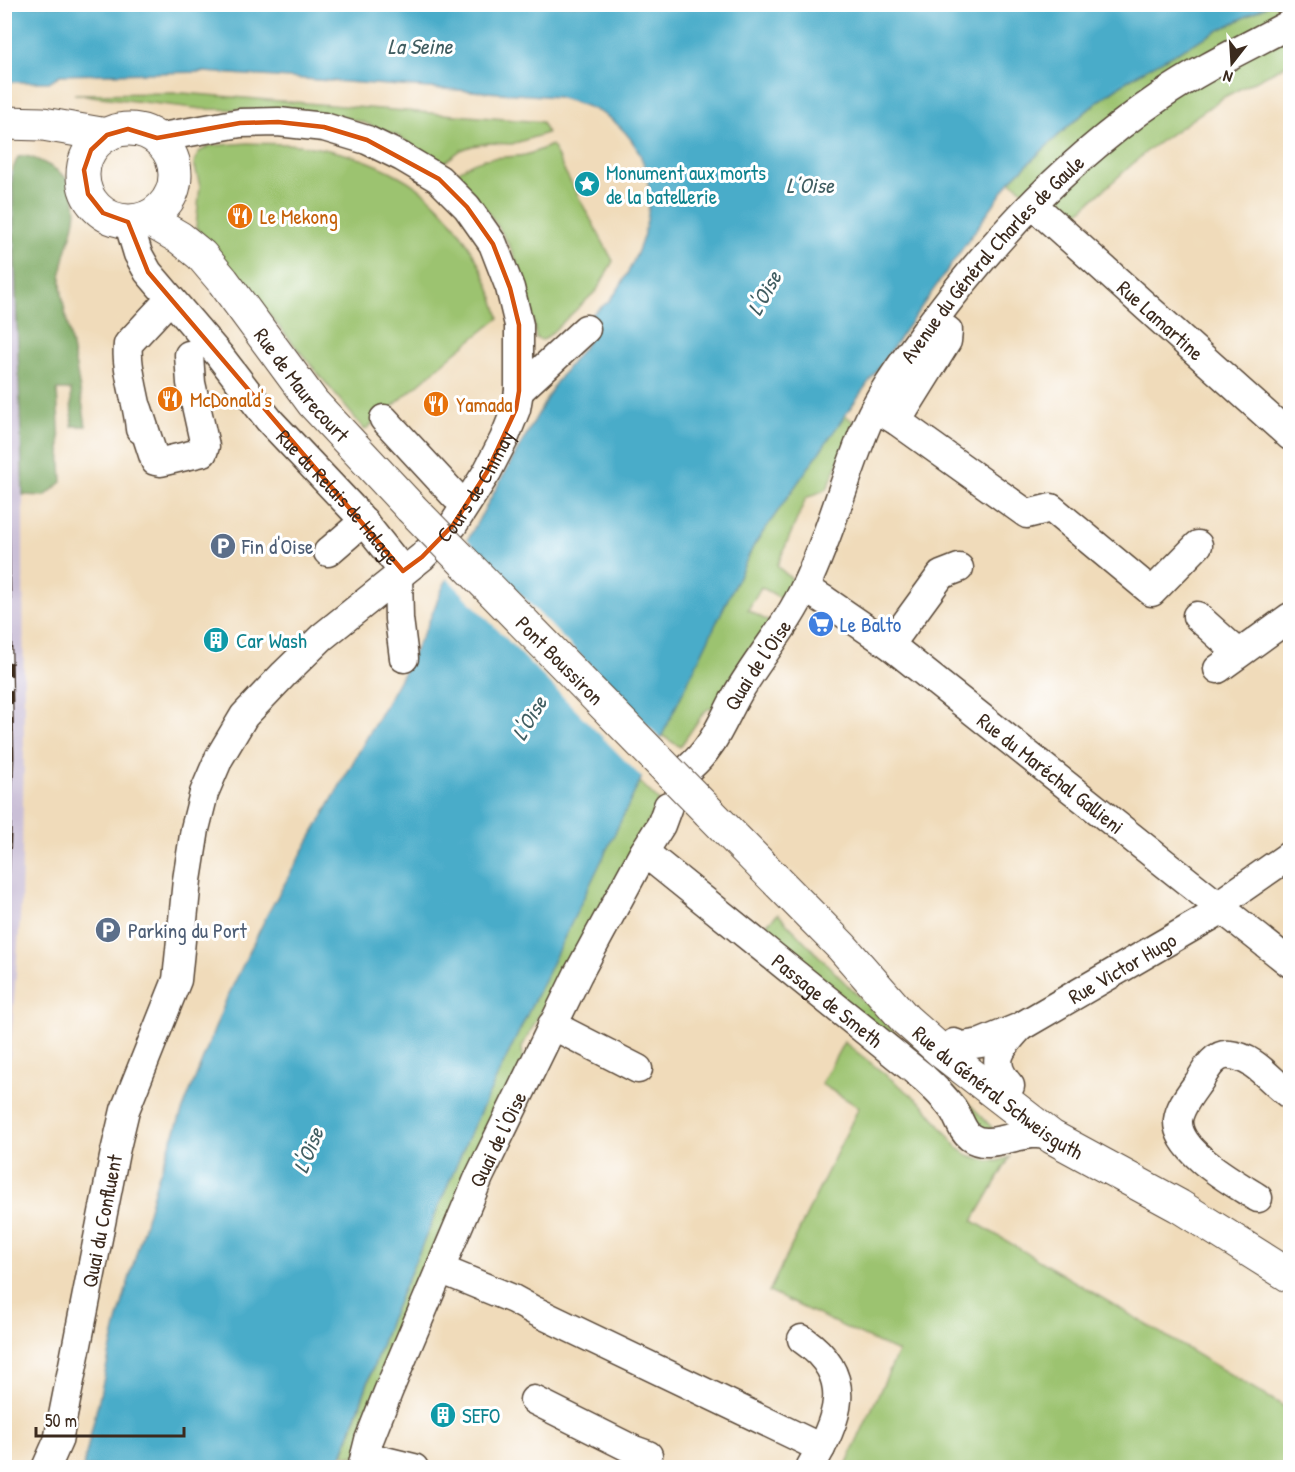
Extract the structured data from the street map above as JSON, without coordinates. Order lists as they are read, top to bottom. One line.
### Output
{"streets":{"main road":["Rue de Maurecourt","Pont Boussiron","Rue du Général Schweisguth"],"street":["Avenue du Général Charles de Gaule","Rue Lamartine","Cours de Chimay","Rue du Relais de Halage","Quai de l'Oise","Rue du Maréchal Gallieni","Rue Victor Hugo","Passage de Smeth","Quai du Confluent"]},"crossings":[["Avenue du Général Charles de Gaule","Rue Lamartine"],["Avenue du Général Charles de Gaule","Quai de l'Oise"],["Avenue du Général Charles de Gaule","Rue du Maréchal Gallieni"],["Rue de Maurecourt","Cours de Chimay"],["Rue de Maurecourt","Rue du Relais de Halage"],["Rue de Maurecourt","Pont Boussiron"],["Cours de Chimay","Rue du Relais de Halage"],["Cours de Chimay","Quai du Confluent"],["Pont Boussiron","Quai de l'Oise"],["Pont Boussiron","Rue du Général Schweisguth"],["Quai de l'Oise","Rue du Maréchal Gallieni"],["Quai de l'Oise","Passage de Smeth"],["Quai de l'Oise","Rue du Général Schweisguth"],["Rue du Maréchal Gallieni","Rue Victor Hugo"],["Rue Victor Hugo","Rue du Général Schweisguth"],["Passage de Smeth","Rue du Général Schweisguth"]],"water":["La Seine","L’Oise","L'Oise"],"places":{"place":["Monument aux morts de la batellerie"],"restaurant":["Le Mekong","McDonald's","Yamada"],"parking":["Fin d'Oise","Parking du Port"],"supermarket":["Le Balto"],"building":["Car Wash","SEFO"]},"scale_bar":"50 m","north":"bottom"}
